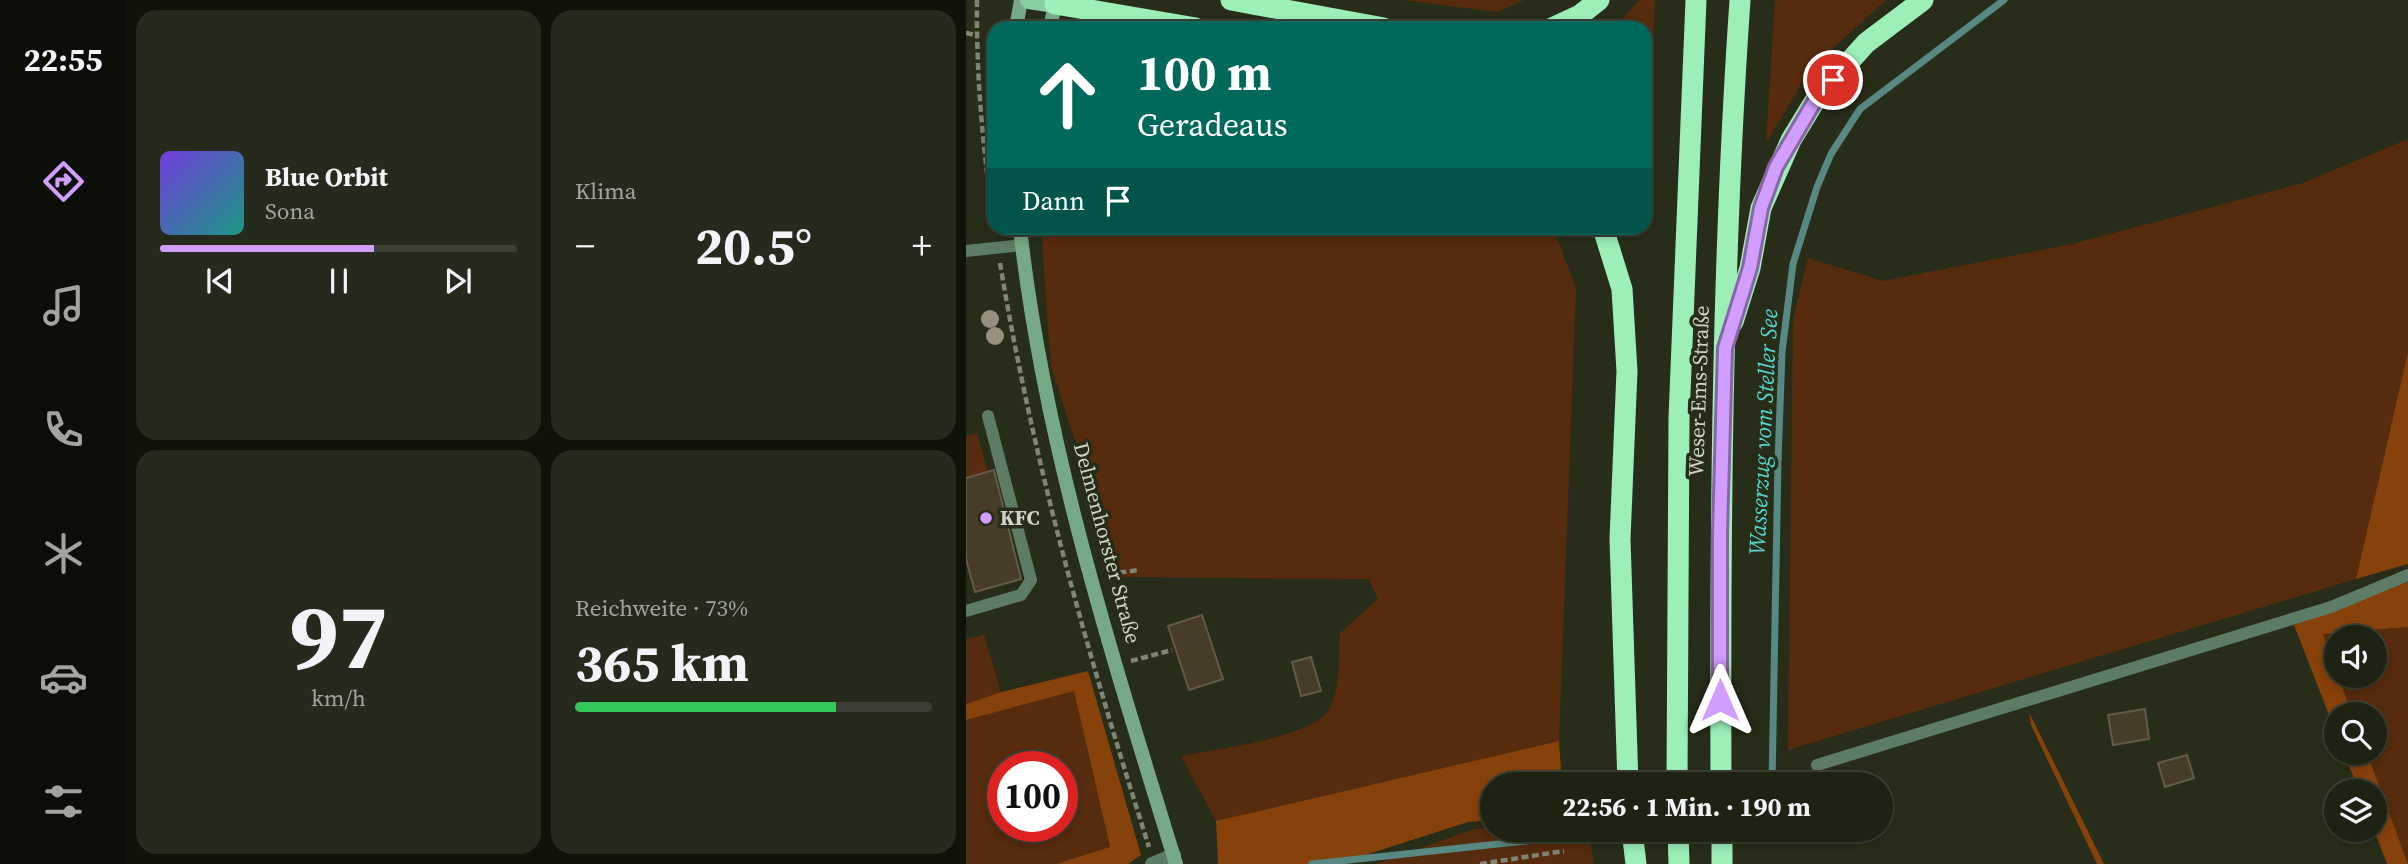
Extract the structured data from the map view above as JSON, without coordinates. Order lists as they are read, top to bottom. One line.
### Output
{"streets":{"highway":["Weser-Ems-Straße"],"street":["Delmenhorster Straße"]},"water":["Wasserzug vom Steller See"],"places":["KFC"],"page":{"tabs":"22:55","tile":["Klima",["97","km/h"],["Reichweite · 73%","365 km"]],"turn":["100 m","Geradeaus"],"song":["Blue Orbit","Sona"],"then":"Dann","heat":["−","20.5°","+"],"limit":"100","trip":"22:56 · 1 Min. · 190 m"}}
